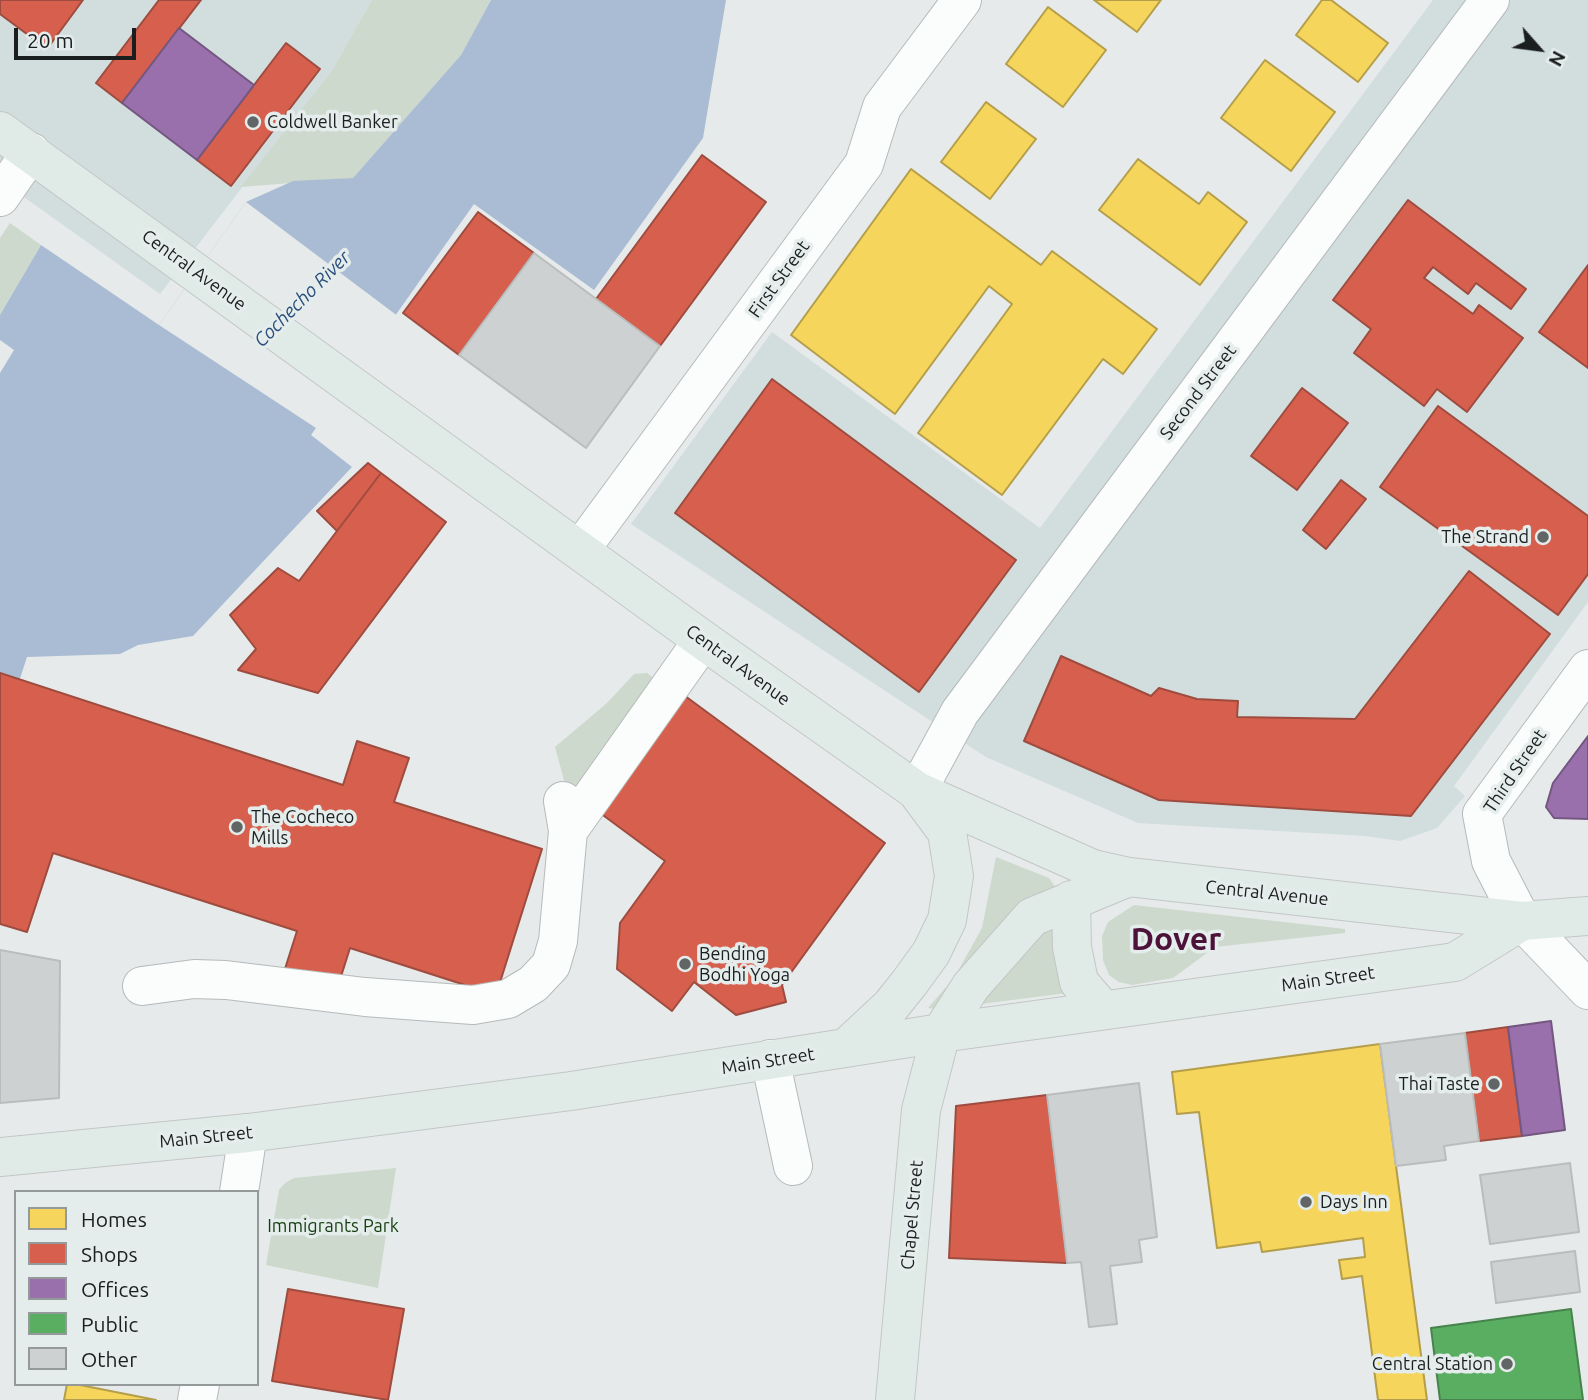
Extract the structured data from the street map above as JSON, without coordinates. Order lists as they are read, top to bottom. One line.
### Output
{"streets":{"main road":["Central Avenue","Main Street","Chapel Street"],"street":["First Street","Second Street","Third Street"]},"crossings":[["Central Avenue","First Street"],["Central Avenue","Second Street"],["Central Avenue","Third Street"],["Central Avenue","Main Street"],["Central Avenue","Chapel Street"],["Third Street","Main Street"],["Main Street","Chapel Street"]],"districts":["Dover"],"water":["Cochecho River"],"parks":["Immigrants Park"],"places":["Coldwell Banker","The Strand","The Cocheco Mills","Bending Bodhi Yoga","Thai Taste","Days Inn","Central Station"],"legend":["Homes","Shops","Offices","Public","Other"],"scale_bar":"20 m","north":"bottom right"}
